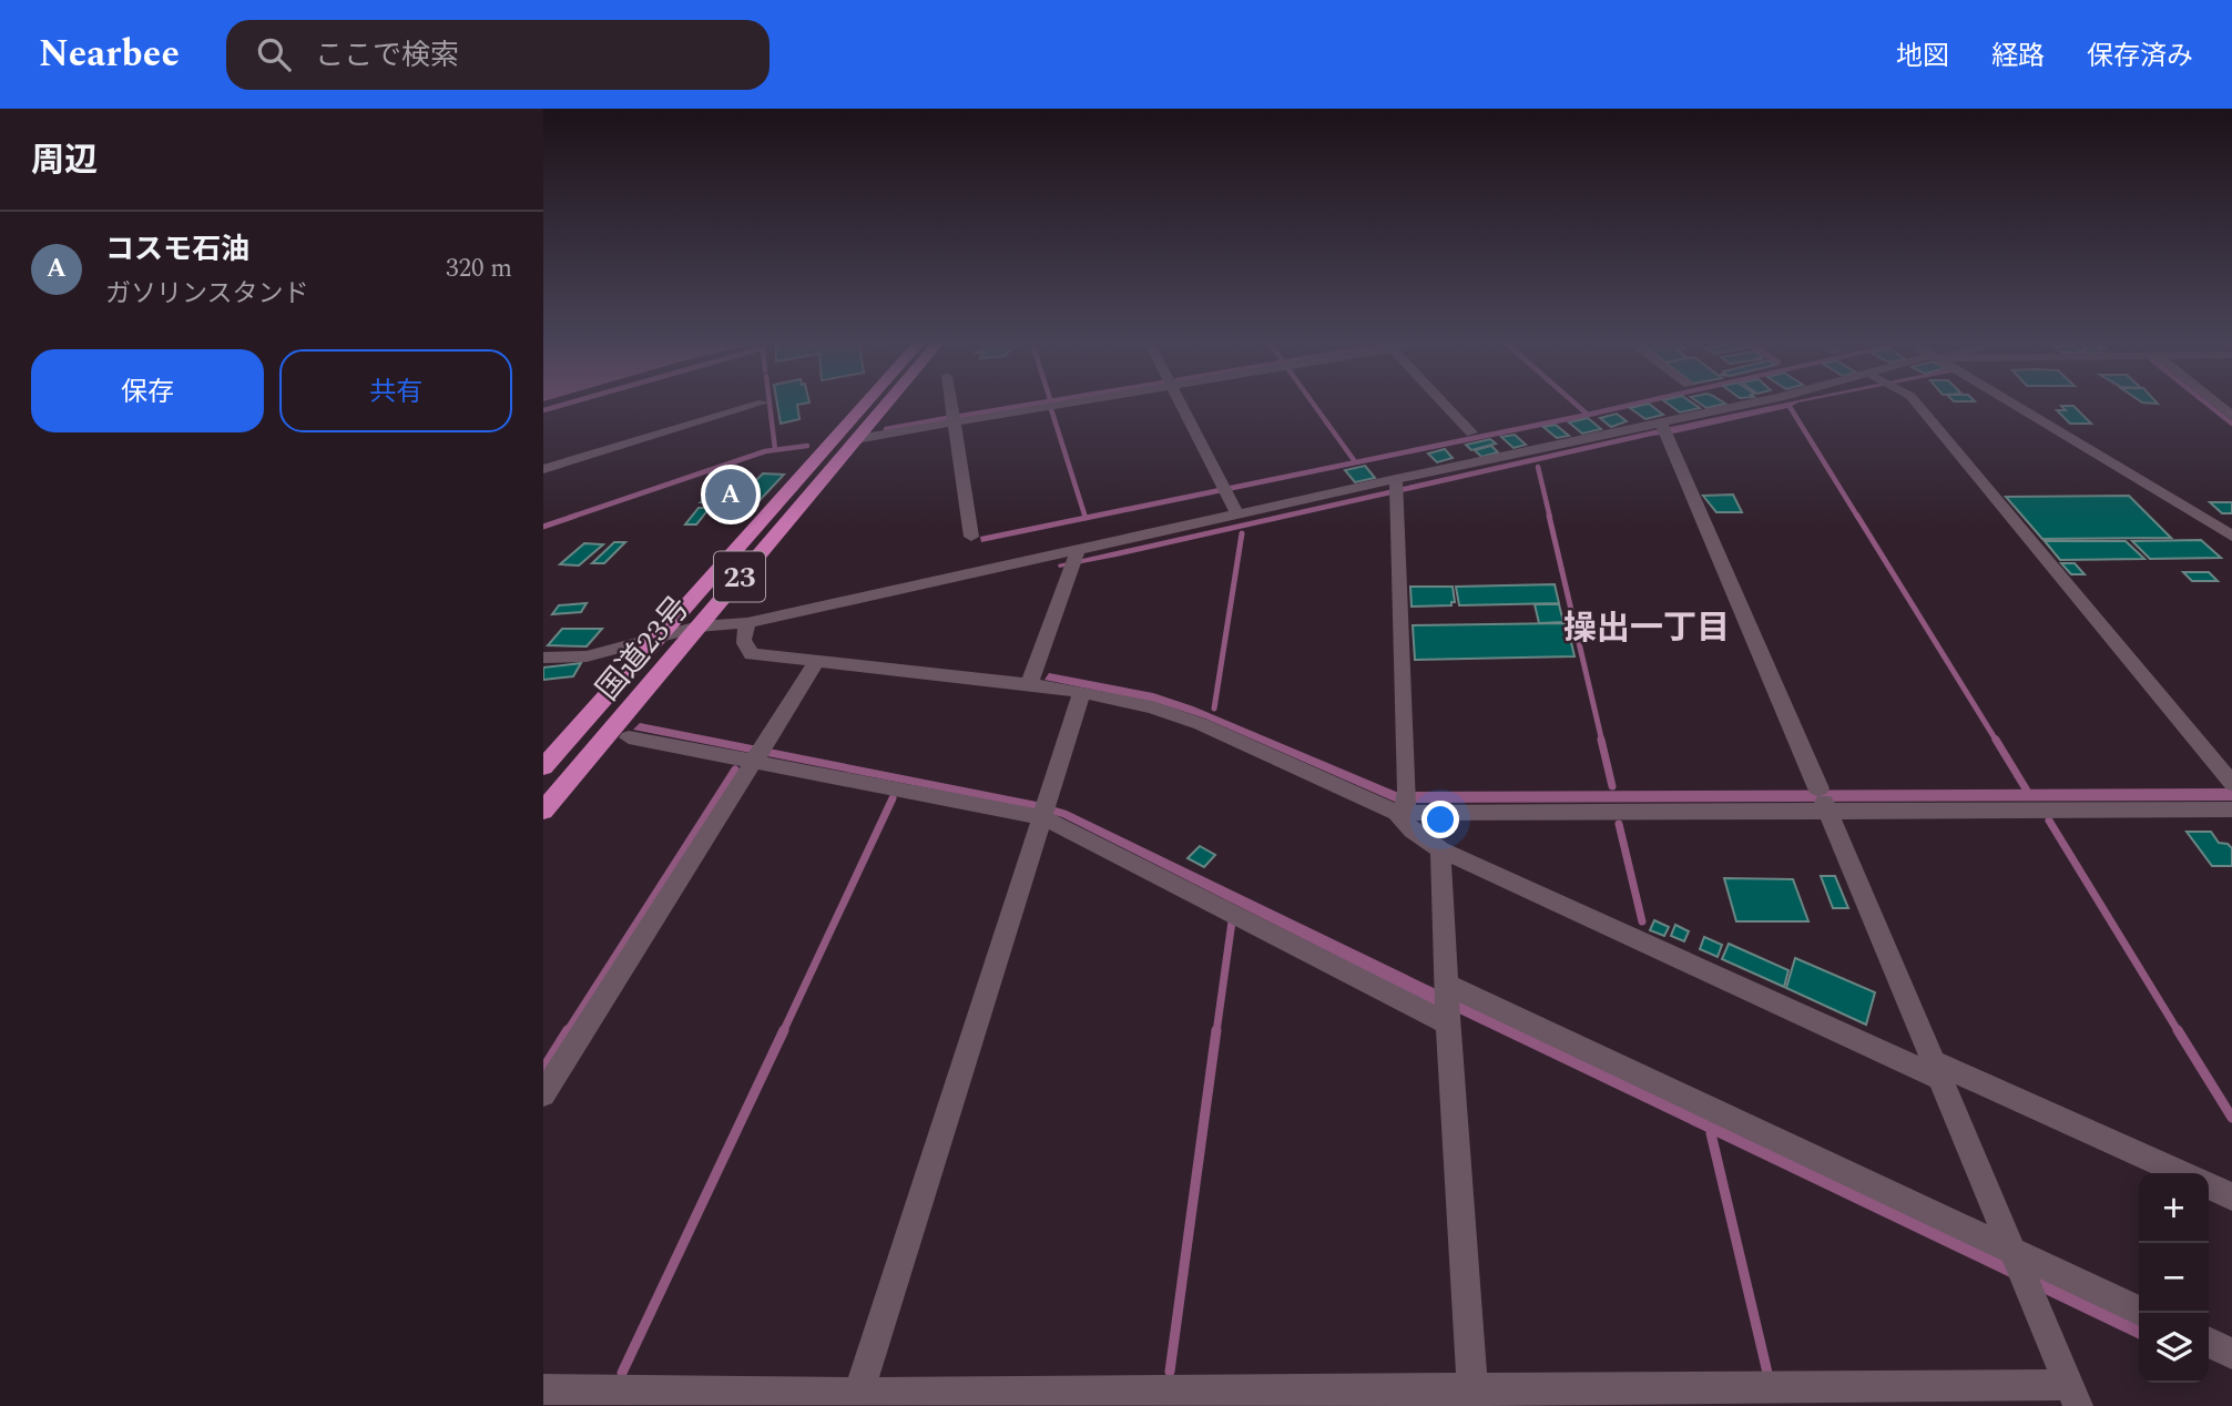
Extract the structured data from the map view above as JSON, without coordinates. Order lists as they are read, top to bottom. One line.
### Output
{"streets":{"highway":["23","国道23号"]},"districts":["操出一丁目"],"page":{"header":"Nearbee","search":"ここで検索","nav":["地図","経路","保存済み"],"heading":"周辺","list":[{"mark":"A","name":"コスモ石油","note":"ガソリンスタンド","value":"320 m"}],"buttons":["保存","共有"],"pins":"A","map_buttons":["+","−"]}}
